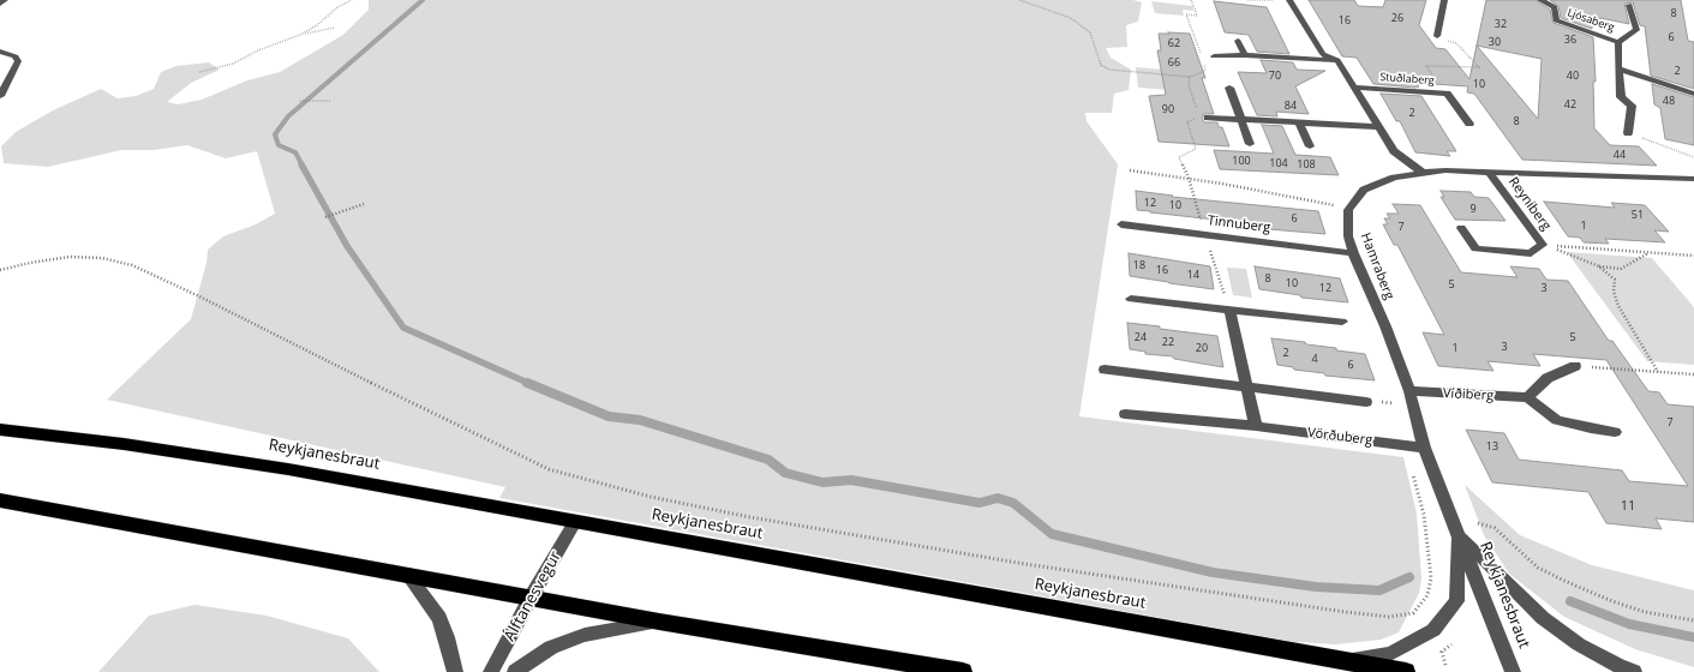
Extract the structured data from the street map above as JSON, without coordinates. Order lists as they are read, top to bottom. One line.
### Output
{"streets":{"highway":["Reykjanesbraut"],"street":["Ljósaberg","Stuðlaberg","Reyniberg","Tinnuberg","Hamraberg","Víðiberg","Vörðuberg","Álftanesvegur"]},"crossings":[["Tinnuberg","Hamraberg"],["Hamraberg","Víðiberg"],["Hamraberg","Vörðuberg"],["Hamraberg","Reykjanesbraut"],["Reykjanesbraut","Álftanesvegur"]],"house_numbers":["8","26","16","32","6","36","30","62","66","2","70","40","10","48","42","84","90","2","8","44","100","104","108","12","10","9","51","6","1","7","18","16","14","8","10","5","12","3","24","5","22","3","20","1","2","4","6","7","13","11"]}
